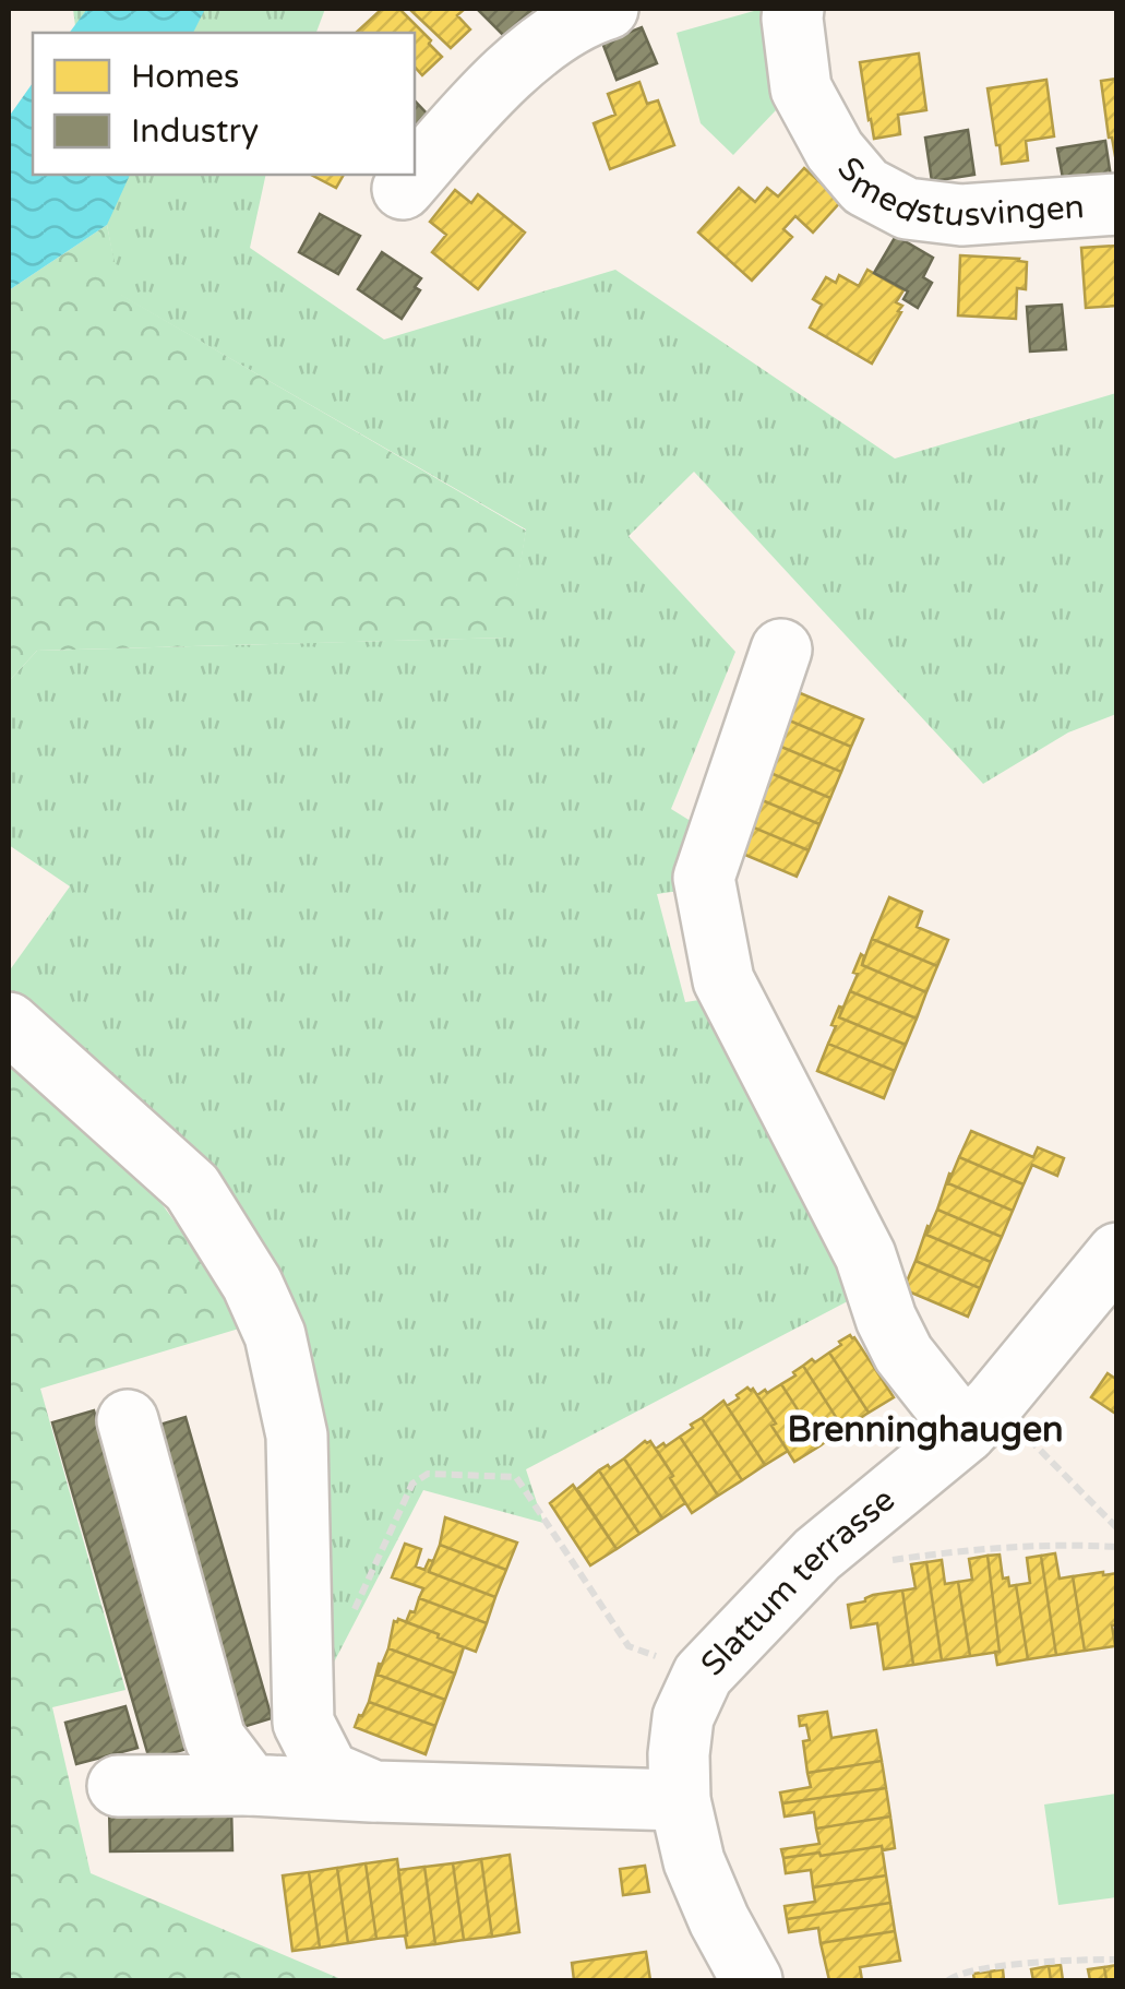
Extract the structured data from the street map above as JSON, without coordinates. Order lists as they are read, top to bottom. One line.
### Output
{"streets":{"street":["Smedstusvingen","Slattum terrasse"]},"districts":["Brenninghaugen"],"legend":["Homes","Industry"]}
